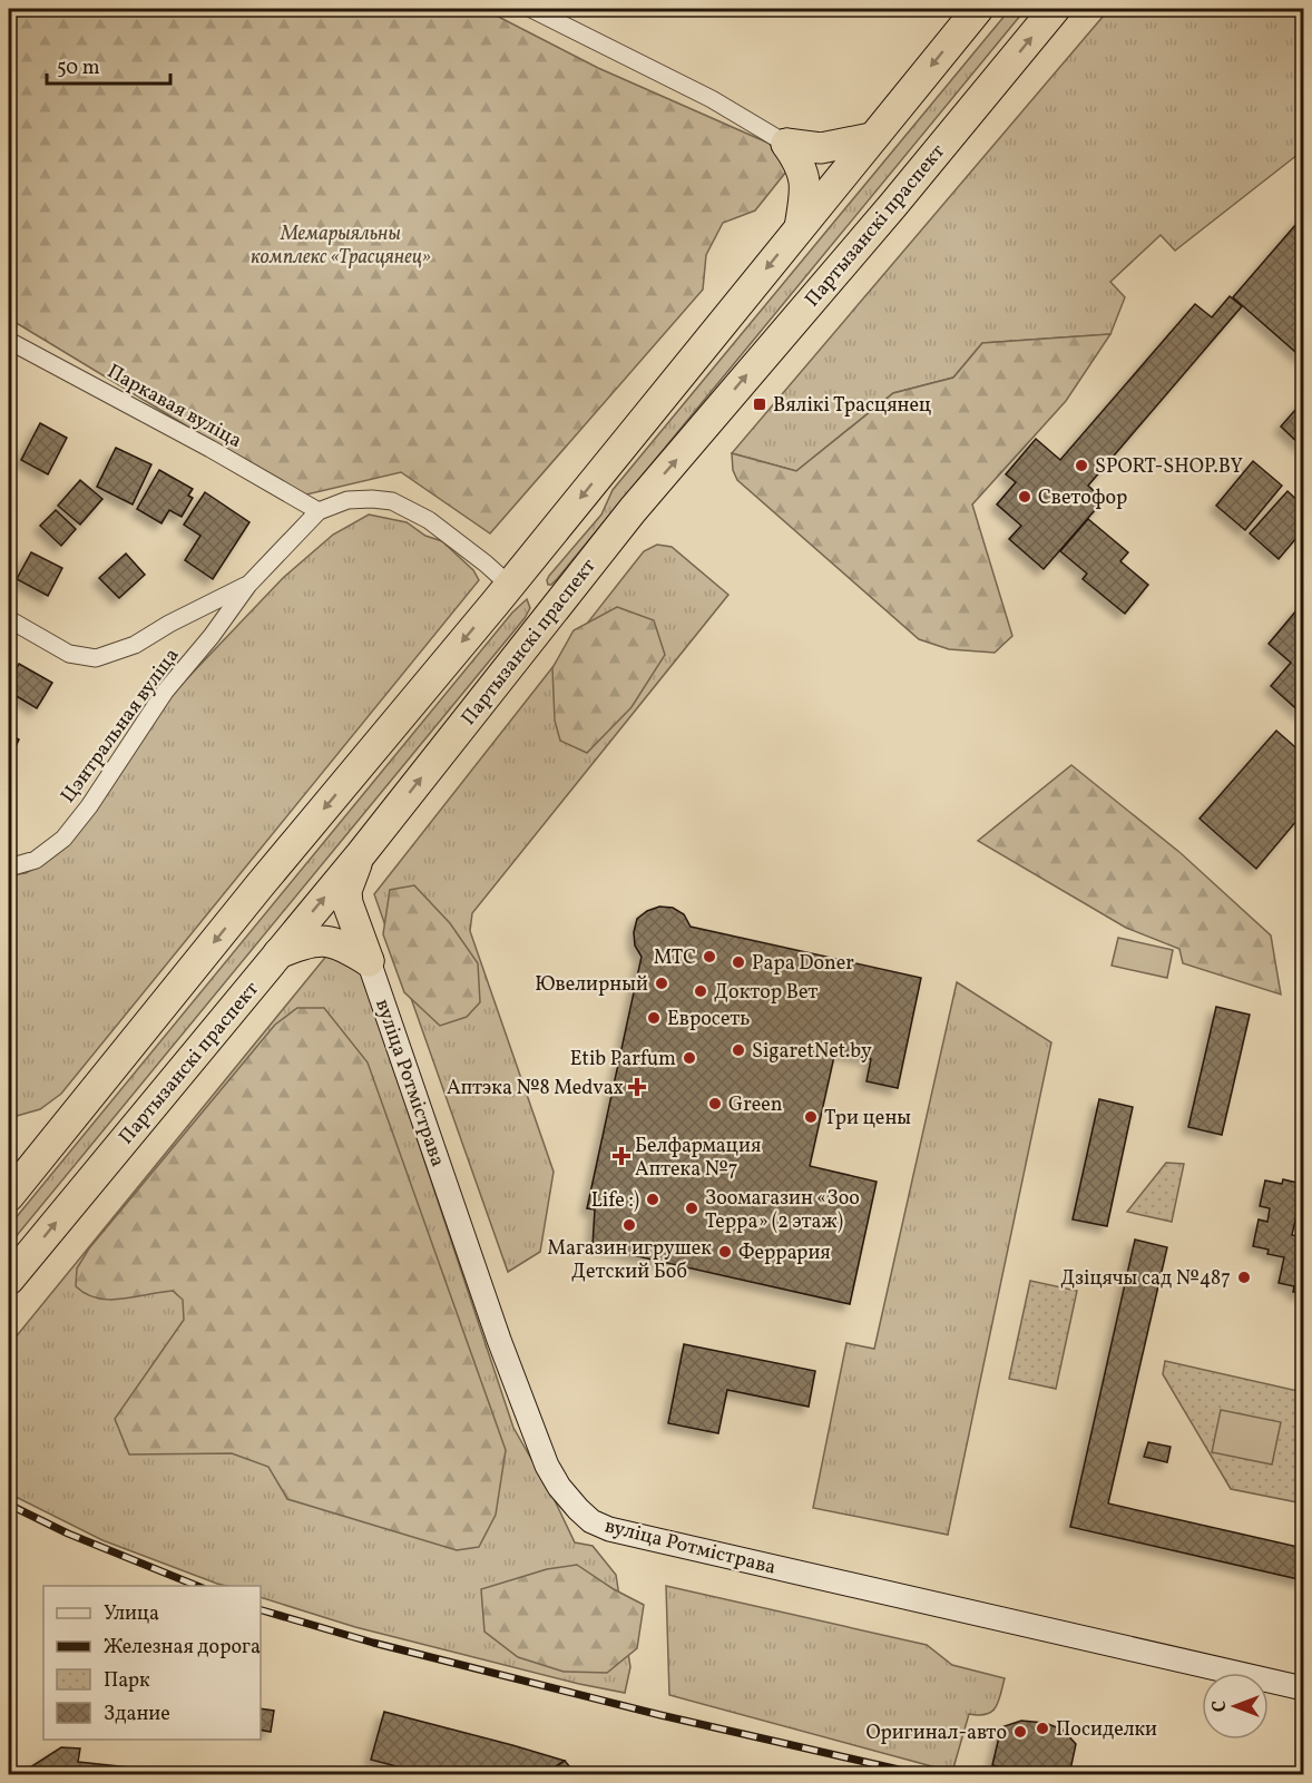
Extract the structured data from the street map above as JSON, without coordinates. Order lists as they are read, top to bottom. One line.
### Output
{"streets":{"highway":["Партызанскі праспект"],"street":["Паркавая вуліца","Цэнтральная вуліца","вуліца Ротмістрава"]},"crossings":[["Паркавая вуліца","Цэнтральная вуліца"]],"parks":["Мемарыяльны комплекс «Трасцянец»"],"places":{"transit":["Вялікі Трасцянец"],"other":["SPORT-SHOP.BY","Светофор","МТС","Papa Doner","Ювелирный","Доктор Вет","Евросеть","SigaretNet.by","Etib Parfum","Green","Три цены","Life :)","Зоомагазин «Зоо Терра» (2 этаж)","Магазин игрушек Детский Боб","Феррария","Дзіцячы сад №487","Посиделки","Оригинал-авто"],"health":["Аптэка №8 Medvax","Белфармация Аптека №7"]},"legend":["Улица","Железная дорога","Парк","Здание"],"scale_bar":"50 m","north":"left"}
